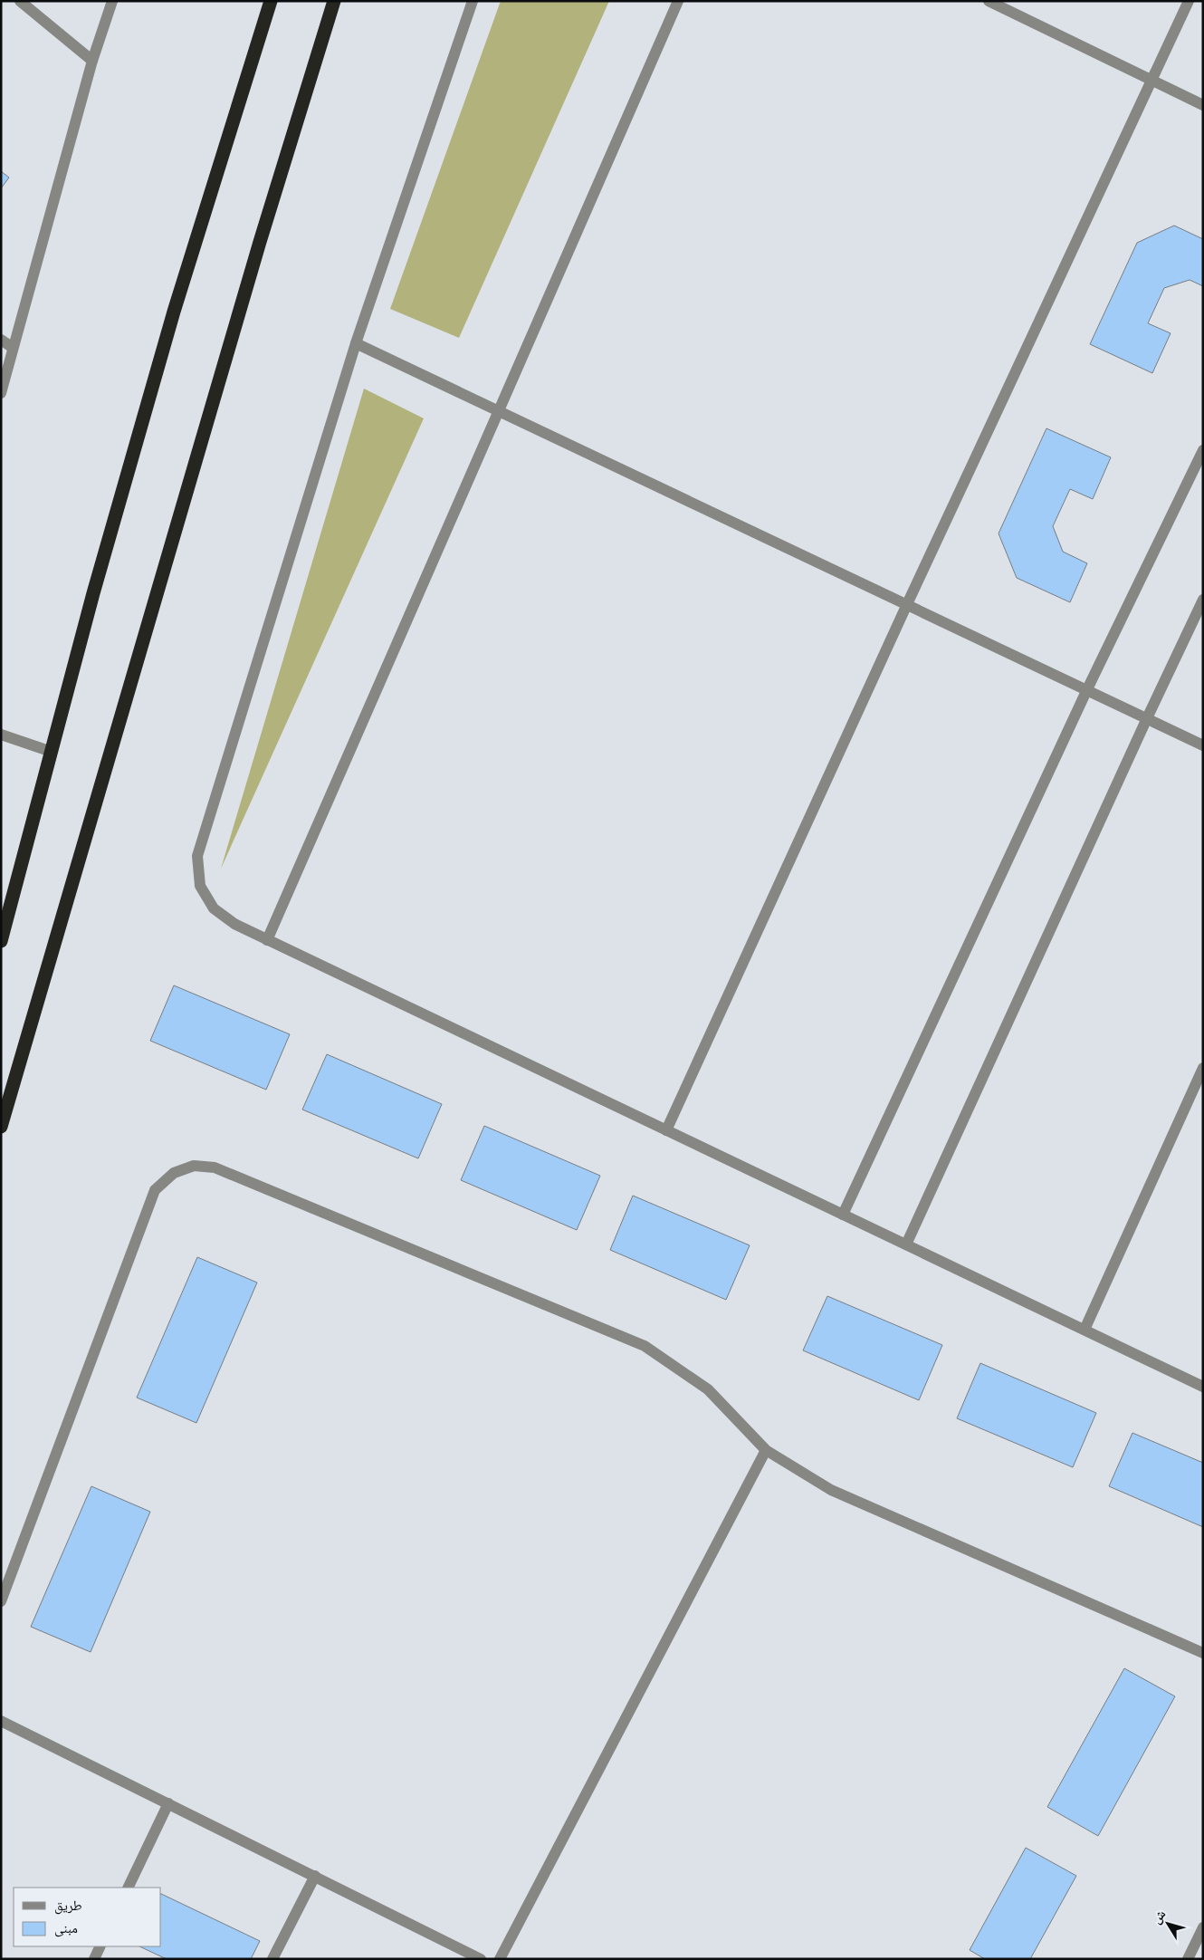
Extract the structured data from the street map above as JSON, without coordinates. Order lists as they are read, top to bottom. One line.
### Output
{"legend":["طريق","مبنى"],"north":"top left"}
